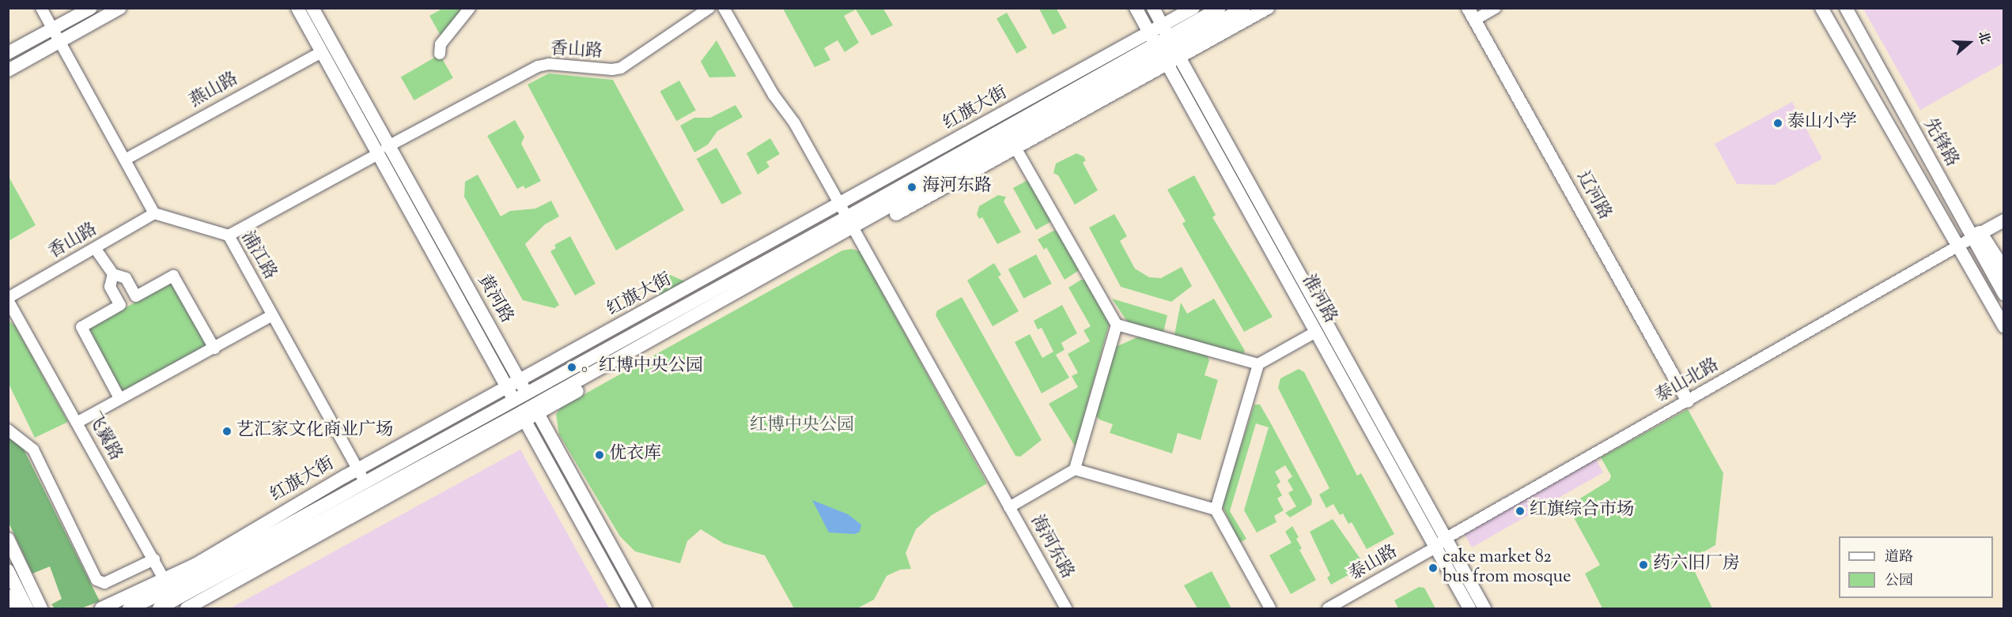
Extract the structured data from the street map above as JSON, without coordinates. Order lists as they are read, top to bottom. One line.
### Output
{"streets":{"main road":["红旗大街","先锋路","辽河路","黄河路","淮河路"],"street":["香山路","燕山路","浦江路","泰山北路","飞翼路","海河东路","泰山路"]},"crossings":[["香山路","浦江路"],["香山路","黄河路"],["香山路","飞翼路"],["燕山路","黄河路"],["红旗大街","浦江路"],["红旗大街","黄河路"],["红旗大街","淮河路"],["红旗大街","飞翼路"],["红旗大街","海河东路"],["先锋路","泰山北路"],["辽河路","泰山北路"],["淮河路","泰山北路"],["淮河路","泰山路"],["泰山北路","泰山路"]],"parks":["红博中央公园"],"places":["泰山小学","海河东路","。红博中央公园","艺汇家文化商业广场","优衣库","红旗综合市场","药六旧厂房","cake market 82 bus from mosque"],"legend":["道路","公园"],"north":"right"}
